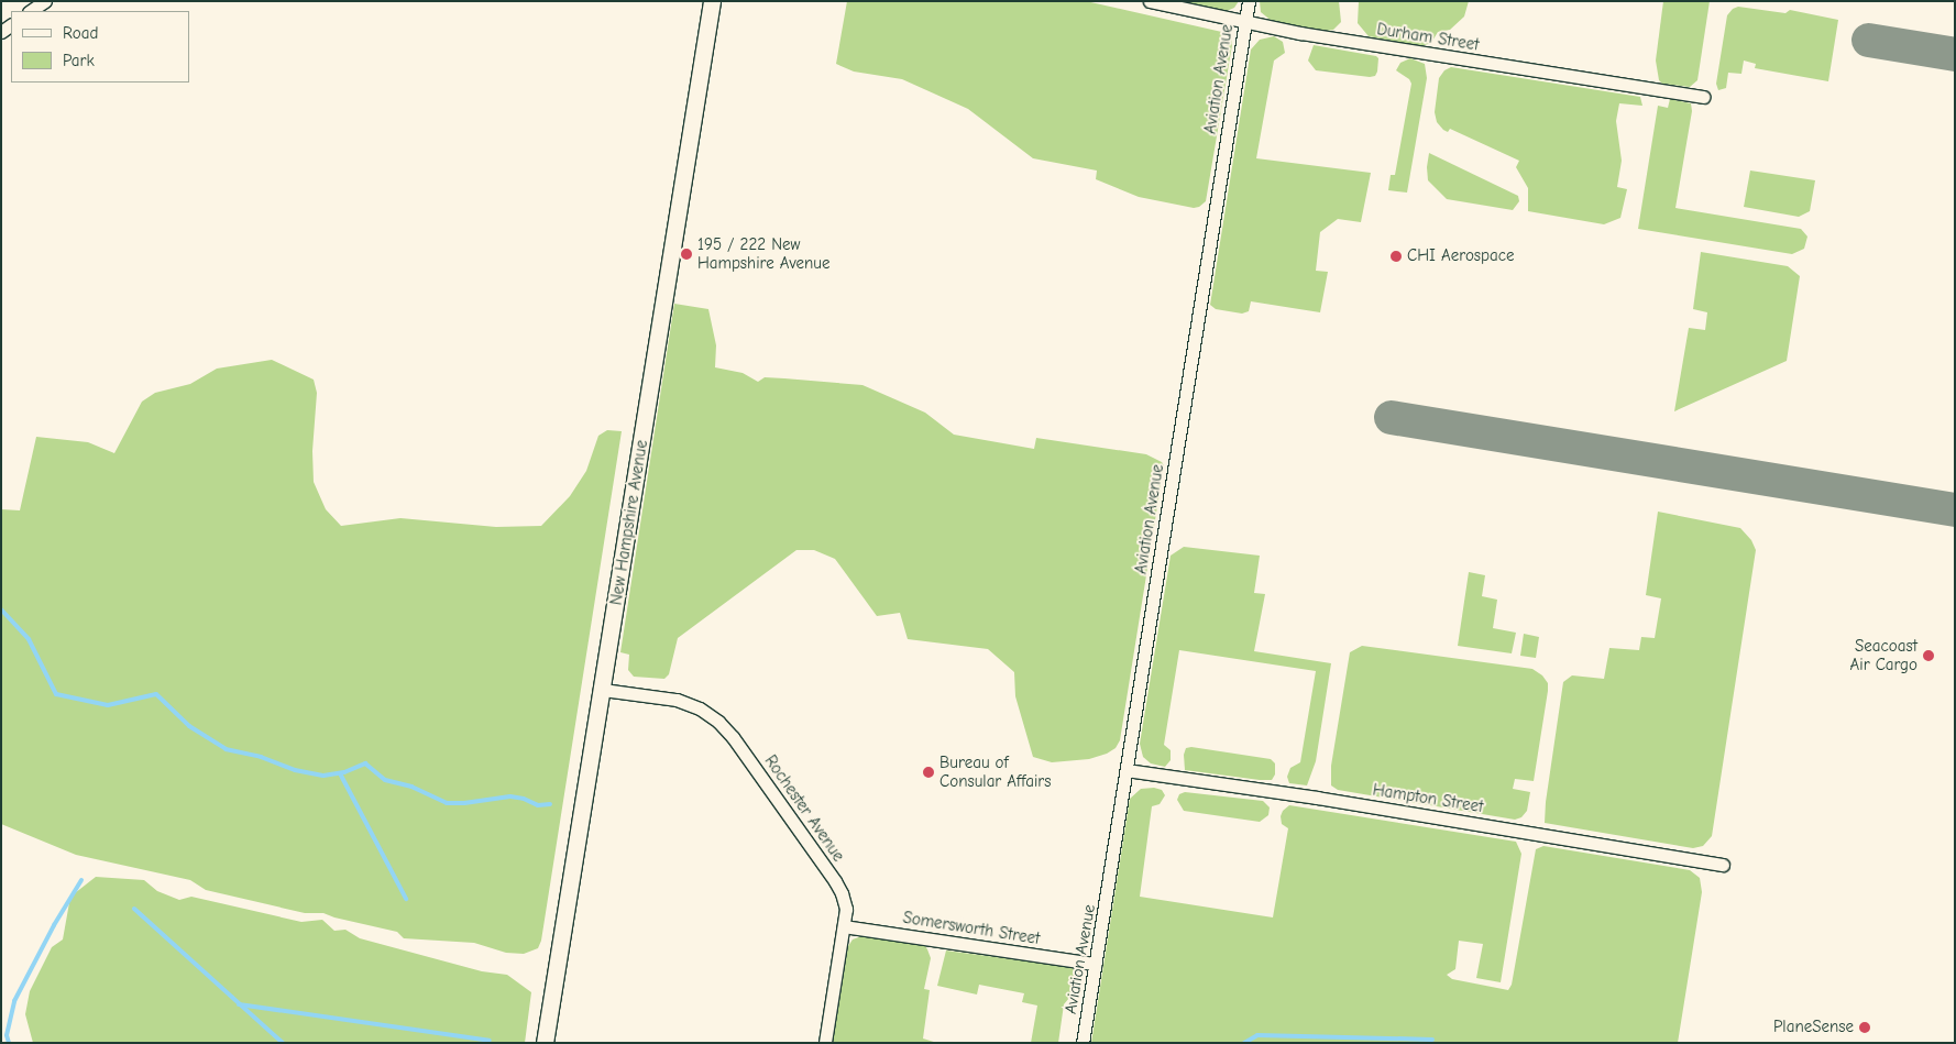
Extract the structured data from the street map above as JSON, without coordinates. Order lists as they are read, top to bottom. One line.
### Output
{"streets":{"street":["Durham Street","Aviation Avenue","New Hampshire Avenue","Hampton Street","Rochester Avenue","Somersworth Street"]},"crossings":[["Durham Street","Aviation Avenue"],["Aviation Avenue","Hampton Street"],["Aviation Avenue","Somersworth Street"],["New Hampshire Avenue","Rochester Avenue"],["Rochester Avenue","Somersworth Street"]],"places":["195 / 222 New Hampshire Avenue","CHI Aerospace","Seacoast Air Cargo","Bureau of Consular Affairs","PlaneSense"],"legend":["Road","Park"]}
